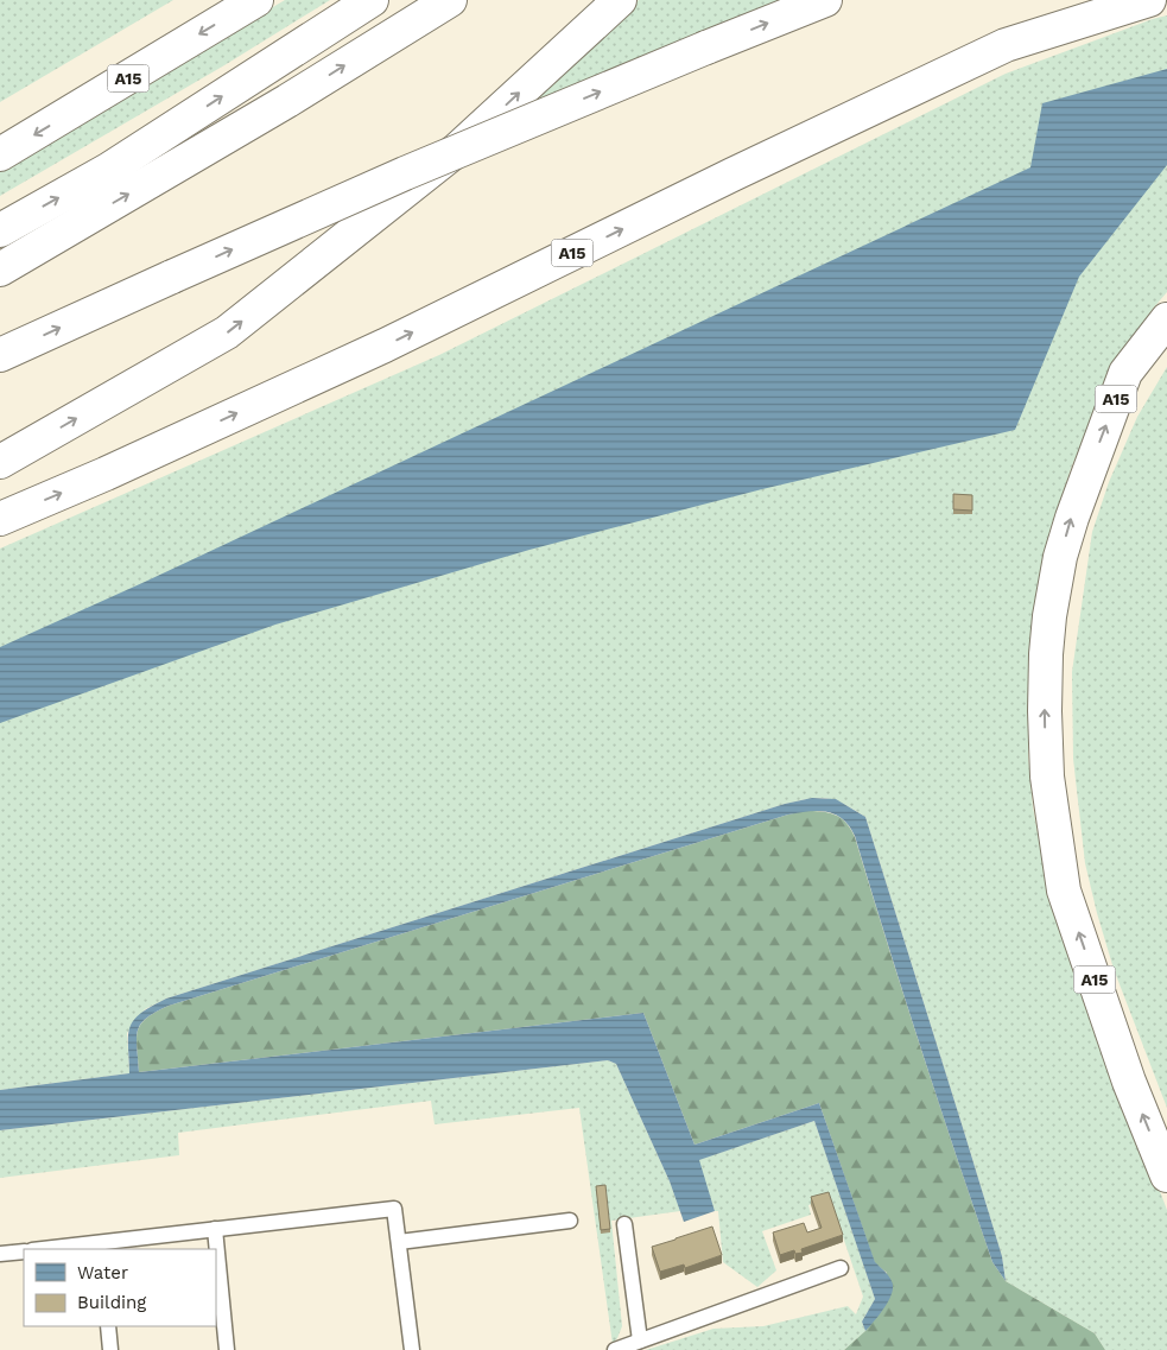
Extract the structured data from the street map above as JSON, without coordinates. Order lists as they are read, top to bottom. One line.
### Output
{"streets":{"highway":["A15"]},"legend":["Water","Building"]}
